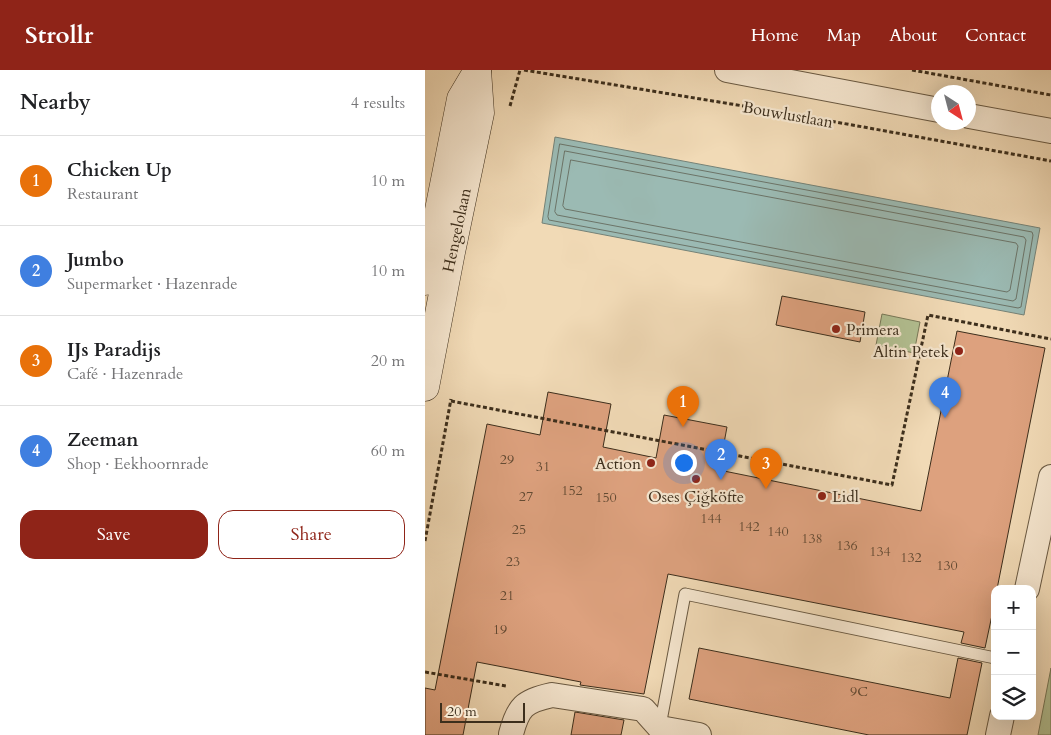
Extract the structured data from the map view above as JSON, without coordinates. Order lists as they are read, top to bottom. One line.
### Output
{"streets":{"street":["Bouwlustlaan","Hengelolaan"]},"places":["Primera","Altin Petek","Action","Oses Çiğköfte","Lidl"],"house_numbers":["29","31","152","27","150","144","142","25","140","138","136","134","132","23","130","21","19","9C"],"scale_bar":"20 m","north":"bottom right","page":{"header":"Strollr","nav":["Home","Map","About","Contact"],"heading":["Nearby","4 results"],"list":[{"mark":"1","name":"Chicken Up","note":"Restaurant","value":"10 m"},{"mark":"2","name":"Jumbo","note":"Supermarket · Hazenrade","value":"10 m"},{"mark":"3","name":"IJs Paradijs","note":"Café · Hazenrade","value":"20 m"},{"mark":"4","name":"Zeeman","note":"Shop · Eekhoornrade","value":"60 m"}],"pins":["4","1","2","3"],"buttons":["Save","Share"],"map_buttons":["+","−"],"scale":"20 m"}}
